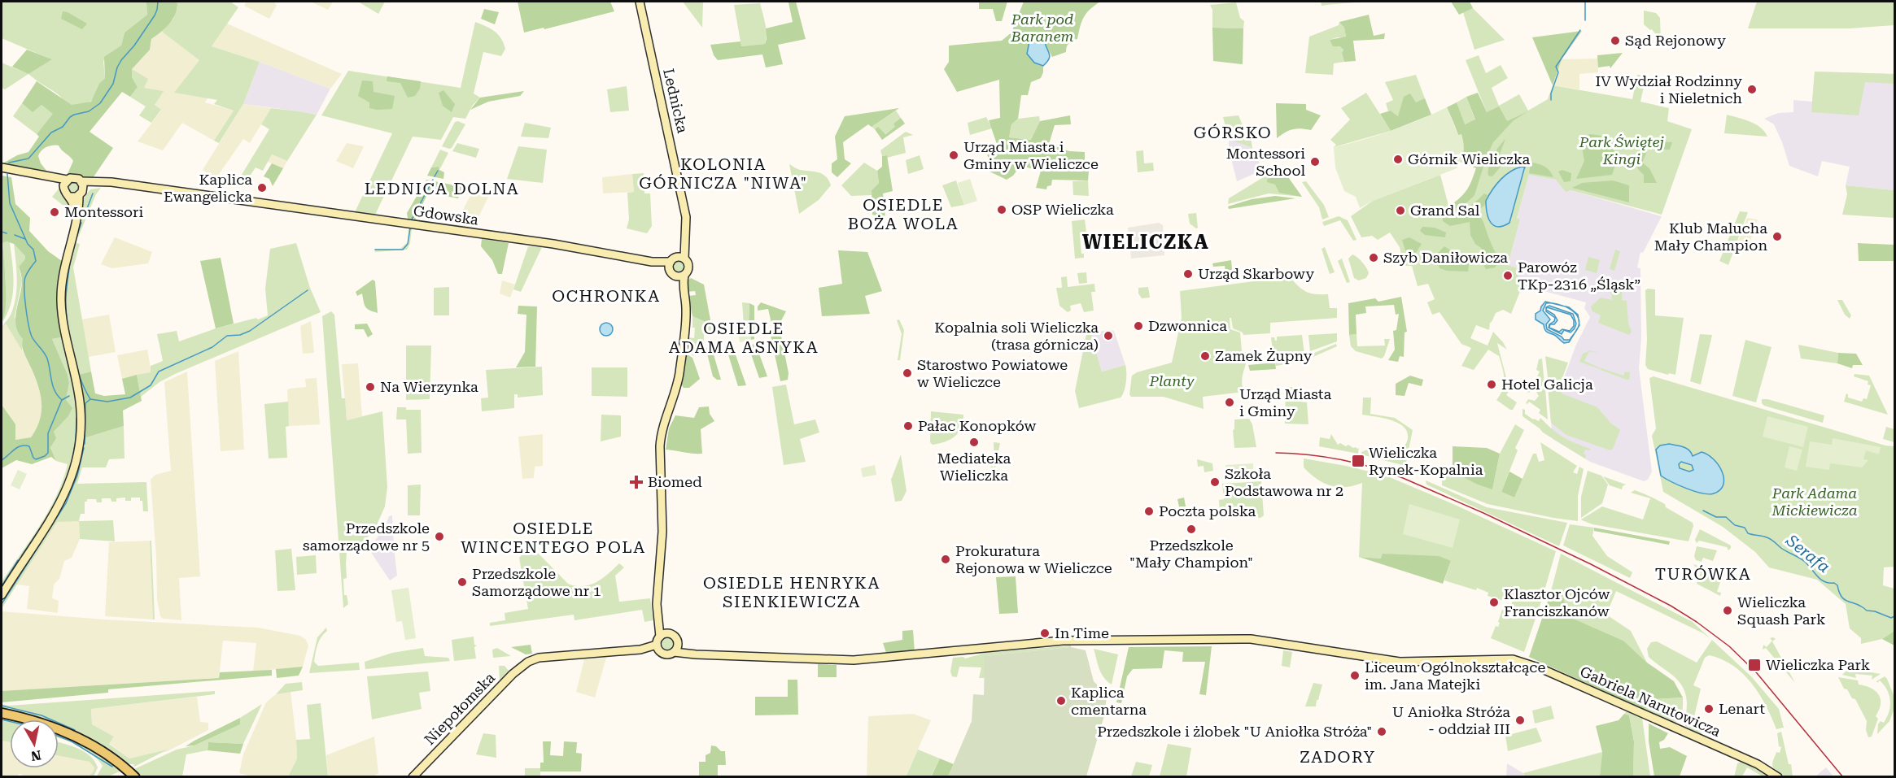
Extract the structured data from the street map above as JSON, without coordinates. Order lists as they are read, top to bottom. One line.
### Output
{"streets":{"main road":["Lednicka","Gdowska","Gabriela Narutowicza","Niepołomska"]},"crossings":[["Lednicka","Gdowska"]],"districts":["GÓRSKO","KOLONIA GÓRNICZA \"NIWA\"","LEDNICA DOLNA","OSIEDLE BOŻA WOLA","WIELICZKA","OCHRONKA","OSIEDLE ADAMA ASNYKA","OSIEDLE WINCENTEGO POLA","TURÓWKA","OSIEDLE HENRYKA SIENKIEWICZA","ZADORY"],"water":["Serafa"],"parks":["Park pod Baranem","Park Świętej Kingi","Planty","Park Adama Mickiewicza"],"places":{"other":["Sąd Rejonowy","IV Wydział Rodzinny i Nieletnich","Urząd Miasta i Gminy w Wieliczce","Górnik Wieliczka","Montessori School","Kaplica Ewangelicka","OSP Wieliczka","Grand Sal","Montessori","Klub Malucha Mały Champion","Szyb Daniłowicza","Urząd Skarbowy","Parowóz TKp-2316 „Śląsk”","Dzwonnica","Kopalnia soli Wieliczka (trasa górnicza)","Zamek Żupny","Starostwo Powiatowe w Wieliczce","Hotel Galicja","Na Wierzynka","Urząd Miasta i Gminy","Pałac Konopków","Mediateka Wieliczka","Szkoła Podstawowa nr 2","Poczta polska","Przedszkole \"Mały Champion\"","Przedszkole samorządowe nr 5","Prokuratura Rejonowa w Wieliczce","Przedszkole Samorządowe nr 1","Klasztor Ojców Franciszkanów","Wieliczka Squash Park","In Time","Liceum Ogólnokształcące im. Jana Matejki","Kaplica cmentarna","Lenart","U Aniołka Stróża - oddział III","Przedszkole i żlobek \"U Aniołka Stróża\""],"transit":["Wieliczka Rynek-Kopalnia","Wieliczka Park"],"health":["Biomed"]},"north":"bottom"}
